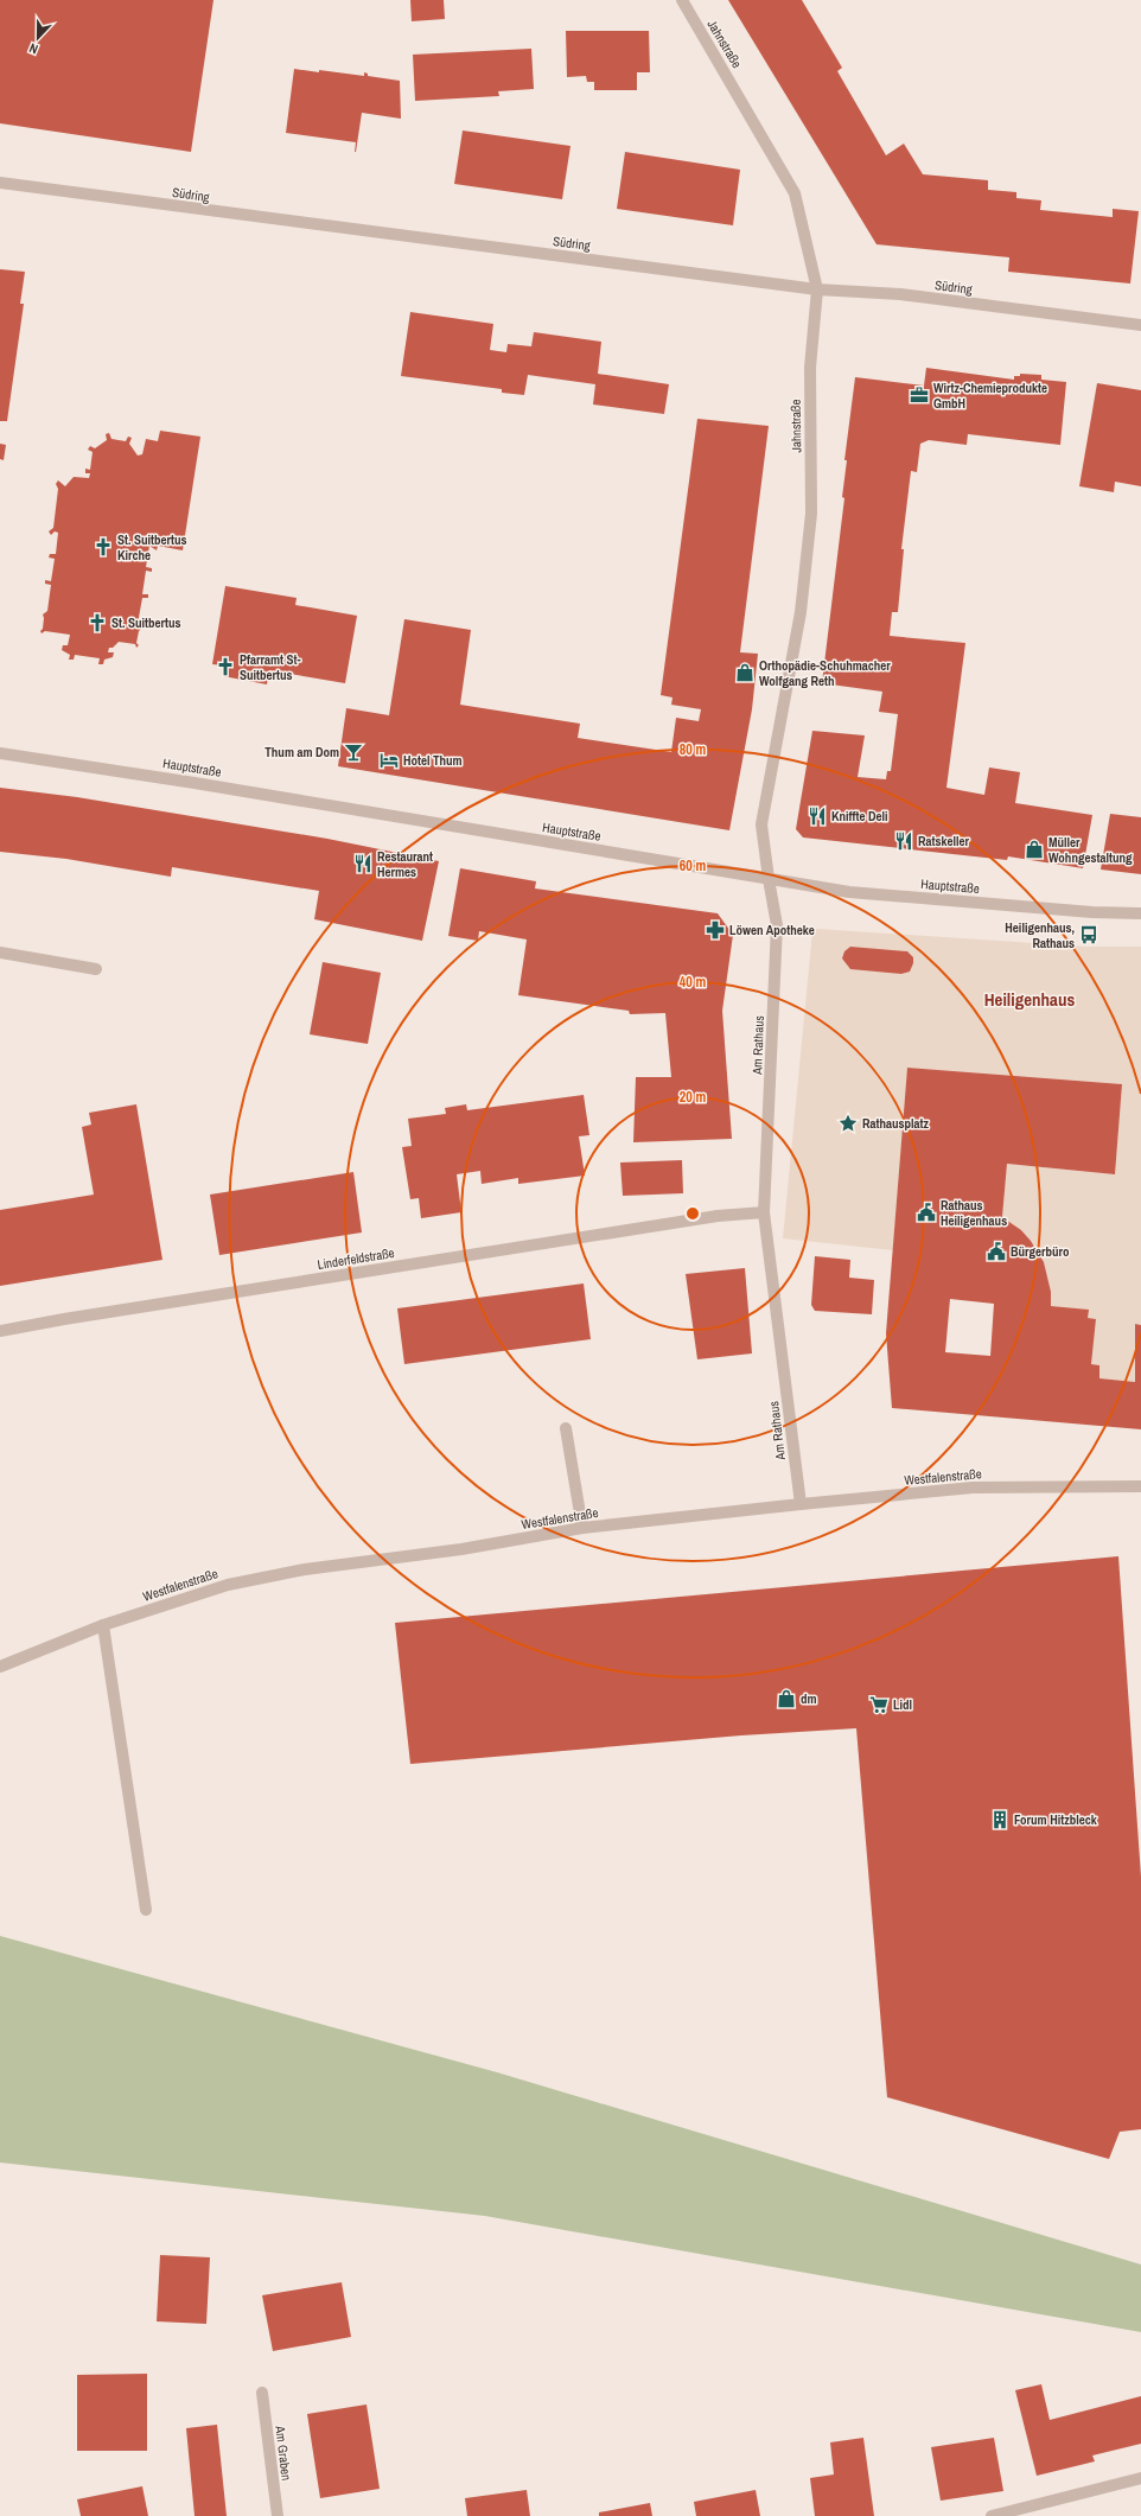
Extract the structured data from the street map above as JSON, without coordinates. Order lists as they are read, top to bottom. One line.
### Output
{"streets":{"street":["Jahnstraße","Südring","Hauptstraße","Am Rathaus","Linderfeldstraße","Westfalenstraße","Am Graben"]},"crossings":[["Jahnstraße","Südring"],["Jahnstraße","Hauptstraße"],["Jahnstraße","Am Rathaus"],["Hauptstraße","Am Rathaus"],["Am Rathaus","Linderfeldstraße"],["Am Rathaus","Westfalenstraße"]],"districts":["Heiligenhaus"],"places":{"office":["Wirtz-Chemieprodukte GmbH"],"church":["St. Suitbertus Kirche","St. Suitbertus","Pfarramt St- Suitbertus"],"shop":["Orthopädie-Schuhmacher Wolfgang Reth","Müller Wohngestaltung","dm"],"bar":["Thum am Dom"],"hotel":["Hotel Thum"],"restaurant":["Kniffte Deli","Ratskeller","Restaurant Hermes"],"pharmacy":["Löwen Apotheke"],"bus stop":["Heiligenhaus, Rathaus"],"place":["Rathausplatz"],"public building":["Rathaus Heiligenhaus","Bürgerbüro"],"supermarket":["Lidl"],"building":["Forum Hitzbleck"]},"north":"bottom","rings":["80 m","60 m","40 m","20 m"]}
